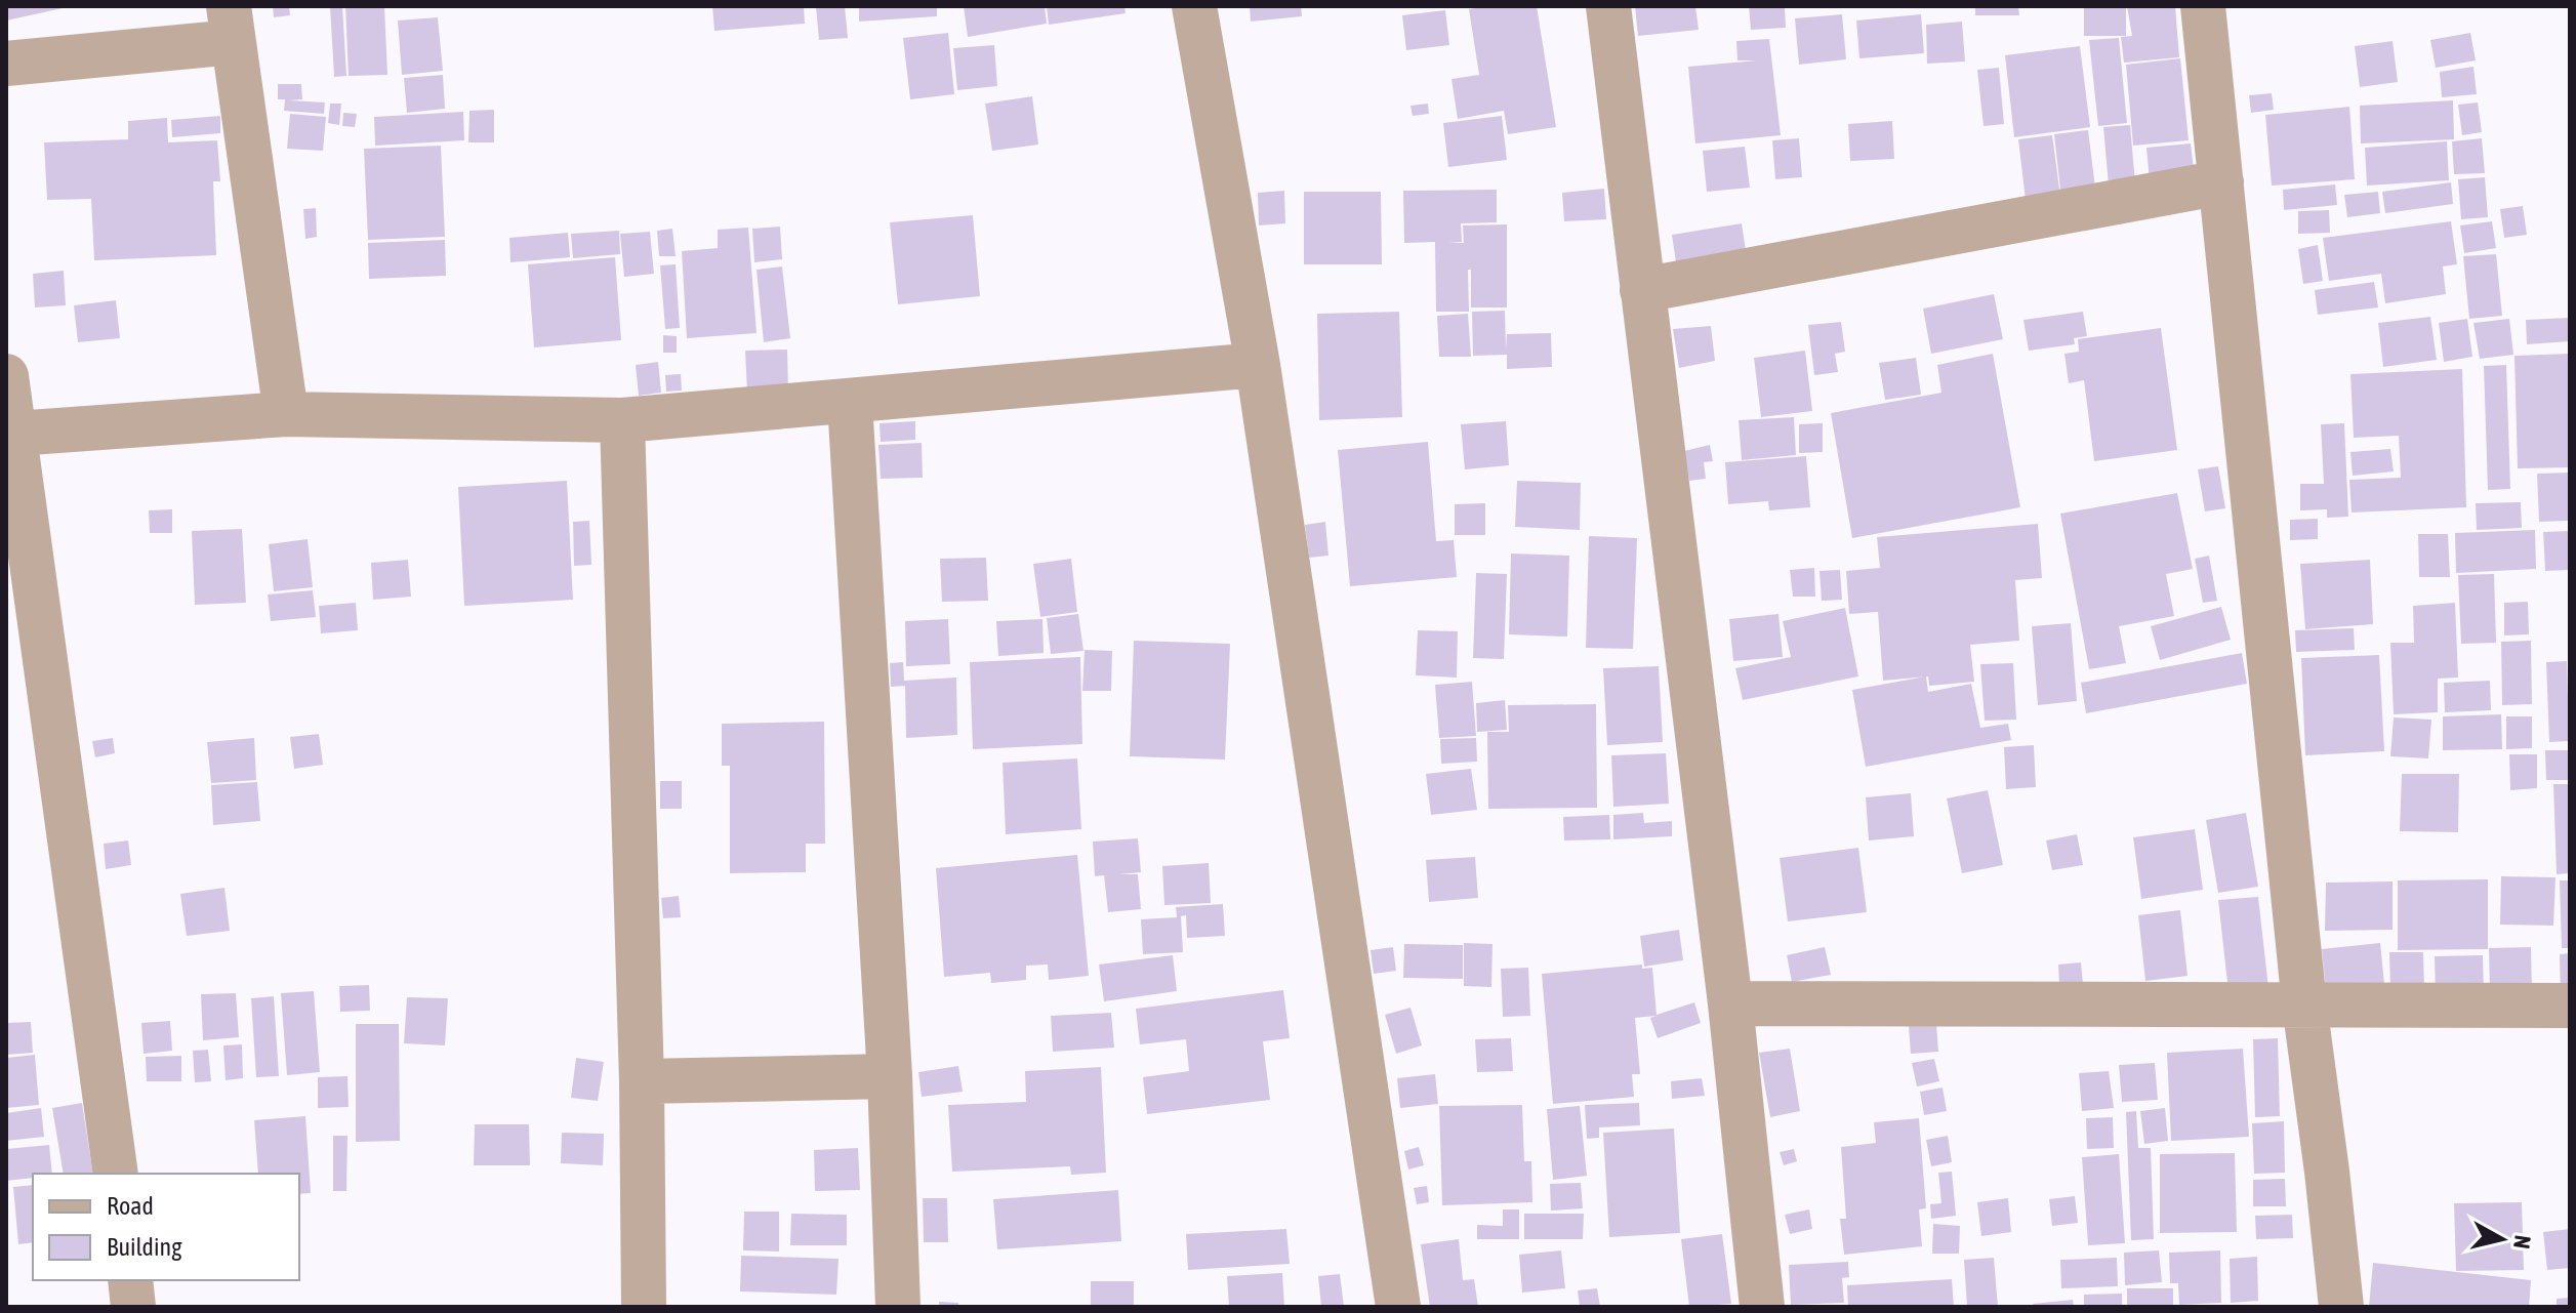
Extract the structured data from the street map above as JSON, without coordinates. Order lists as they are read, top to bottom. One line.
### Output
{"legend":["Road","Building"],"north":"right"}
